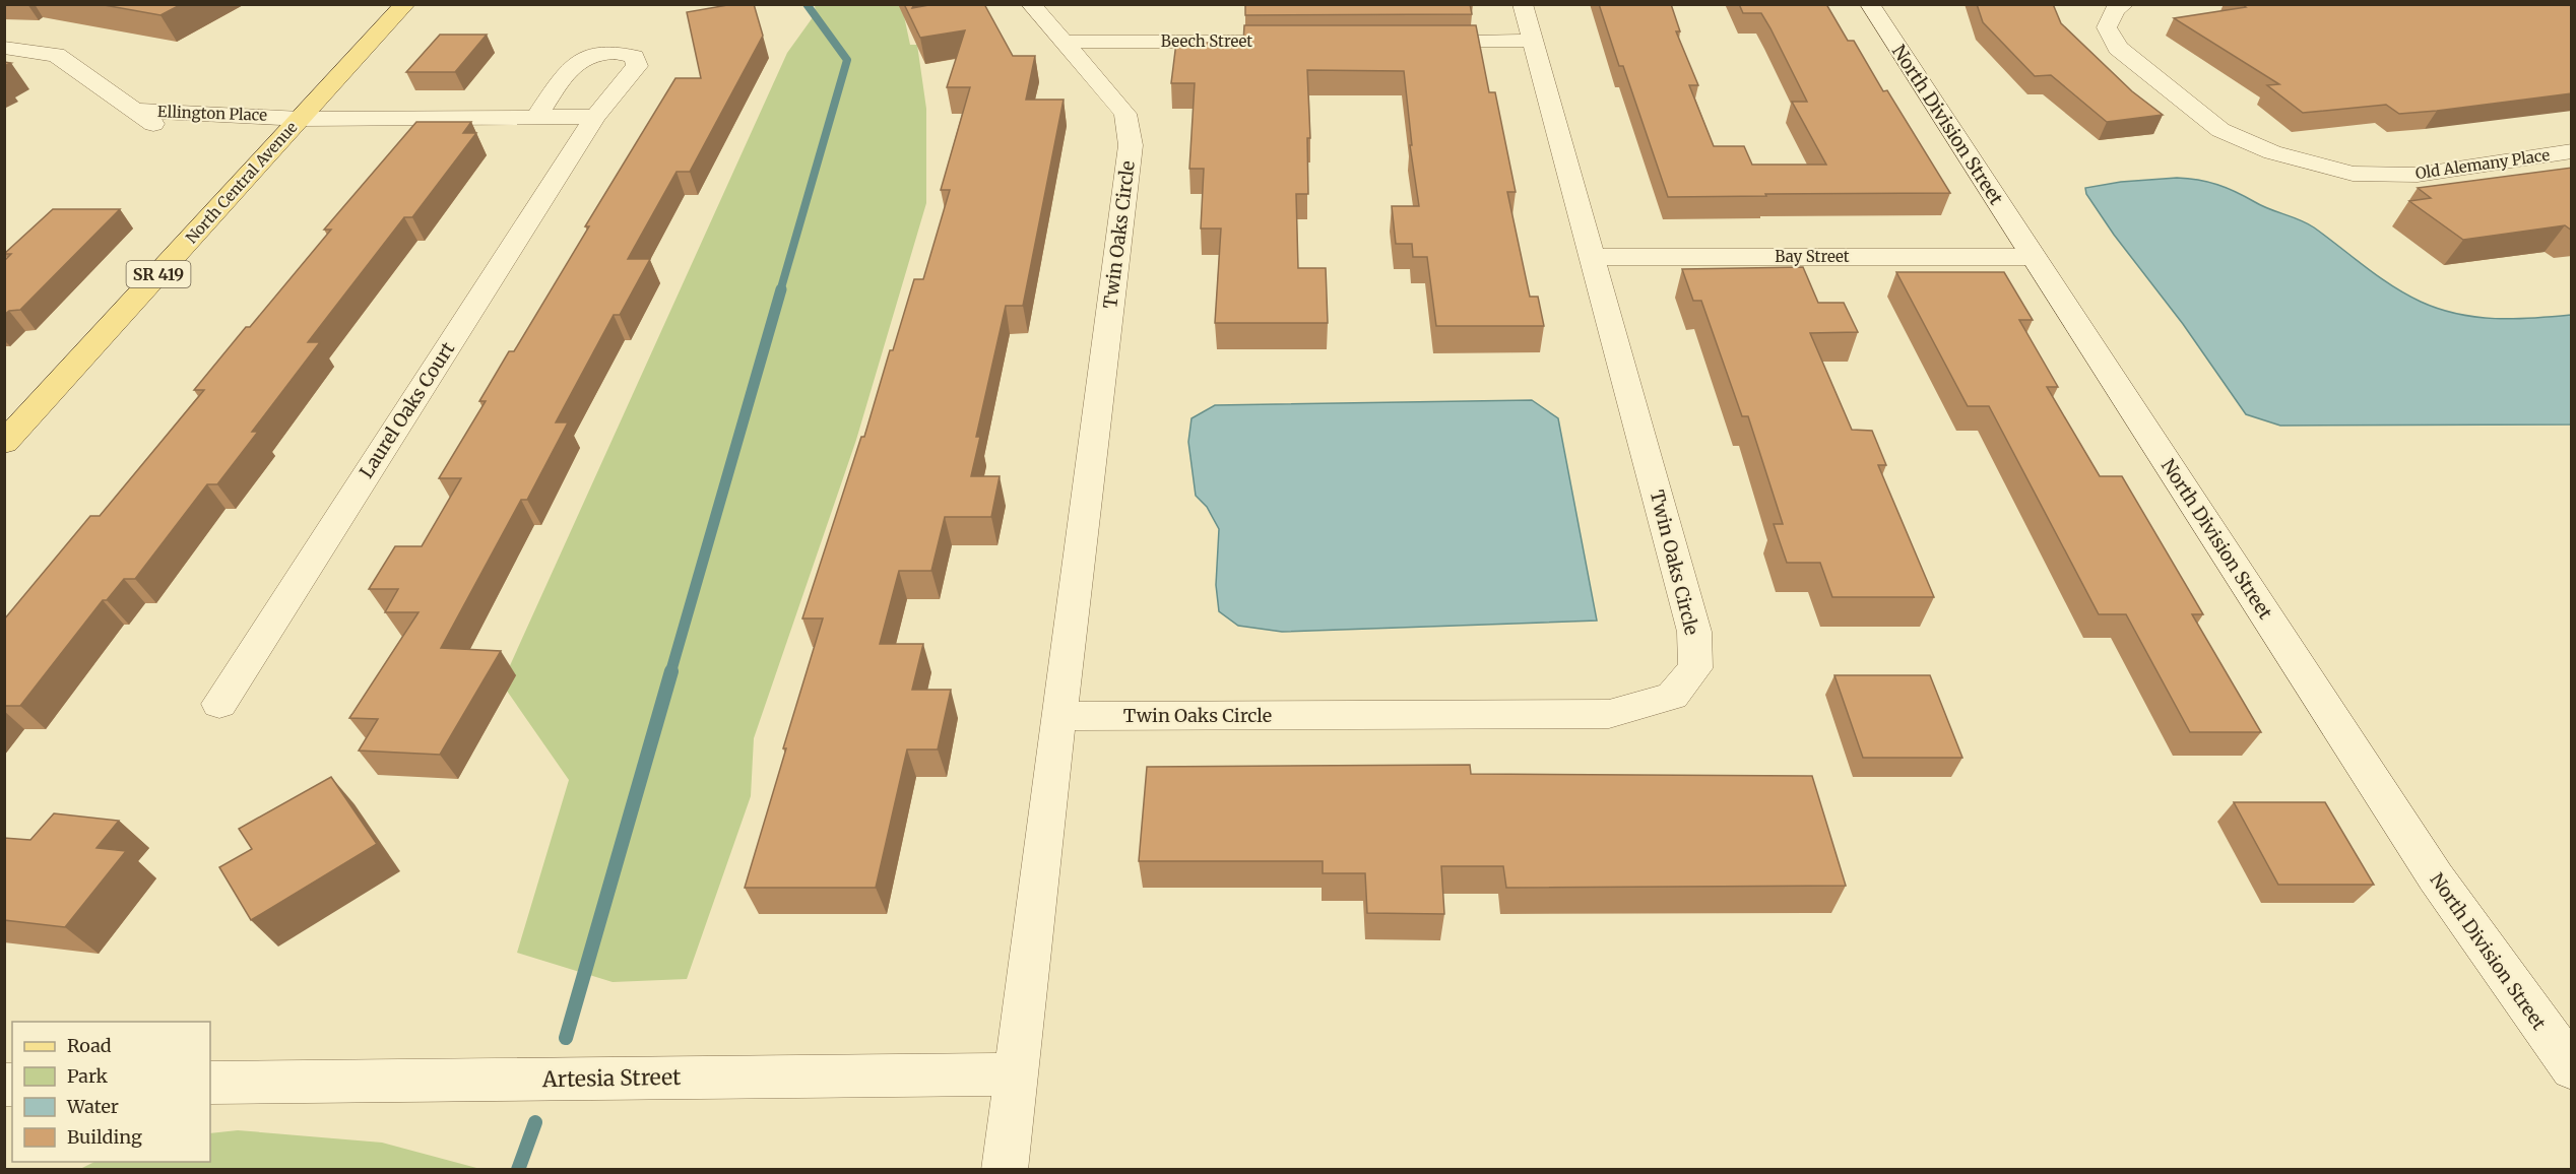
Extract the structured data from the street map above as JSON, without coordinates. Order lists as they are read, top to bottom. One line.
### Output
{"streets":{"main road":["North Central Avenue","SR 419"],"street":["Beech Street","Ellington Place","North Division Street","Old Alemany Place","Twin Oaks Circle","Bay Street","Laurel Oaks Court","Artesia Street"]},"crossings":[["Beech Street","Twin Oaks Circle"],["Ellington Place","North Central Avenue"],["North Division Street","Bay Street"],["Twin Oaks Circle","Bay Street"],["Twin Oaks Circle","Artesia Street"]],"legend":["Road","Park","Water","Building"]}
